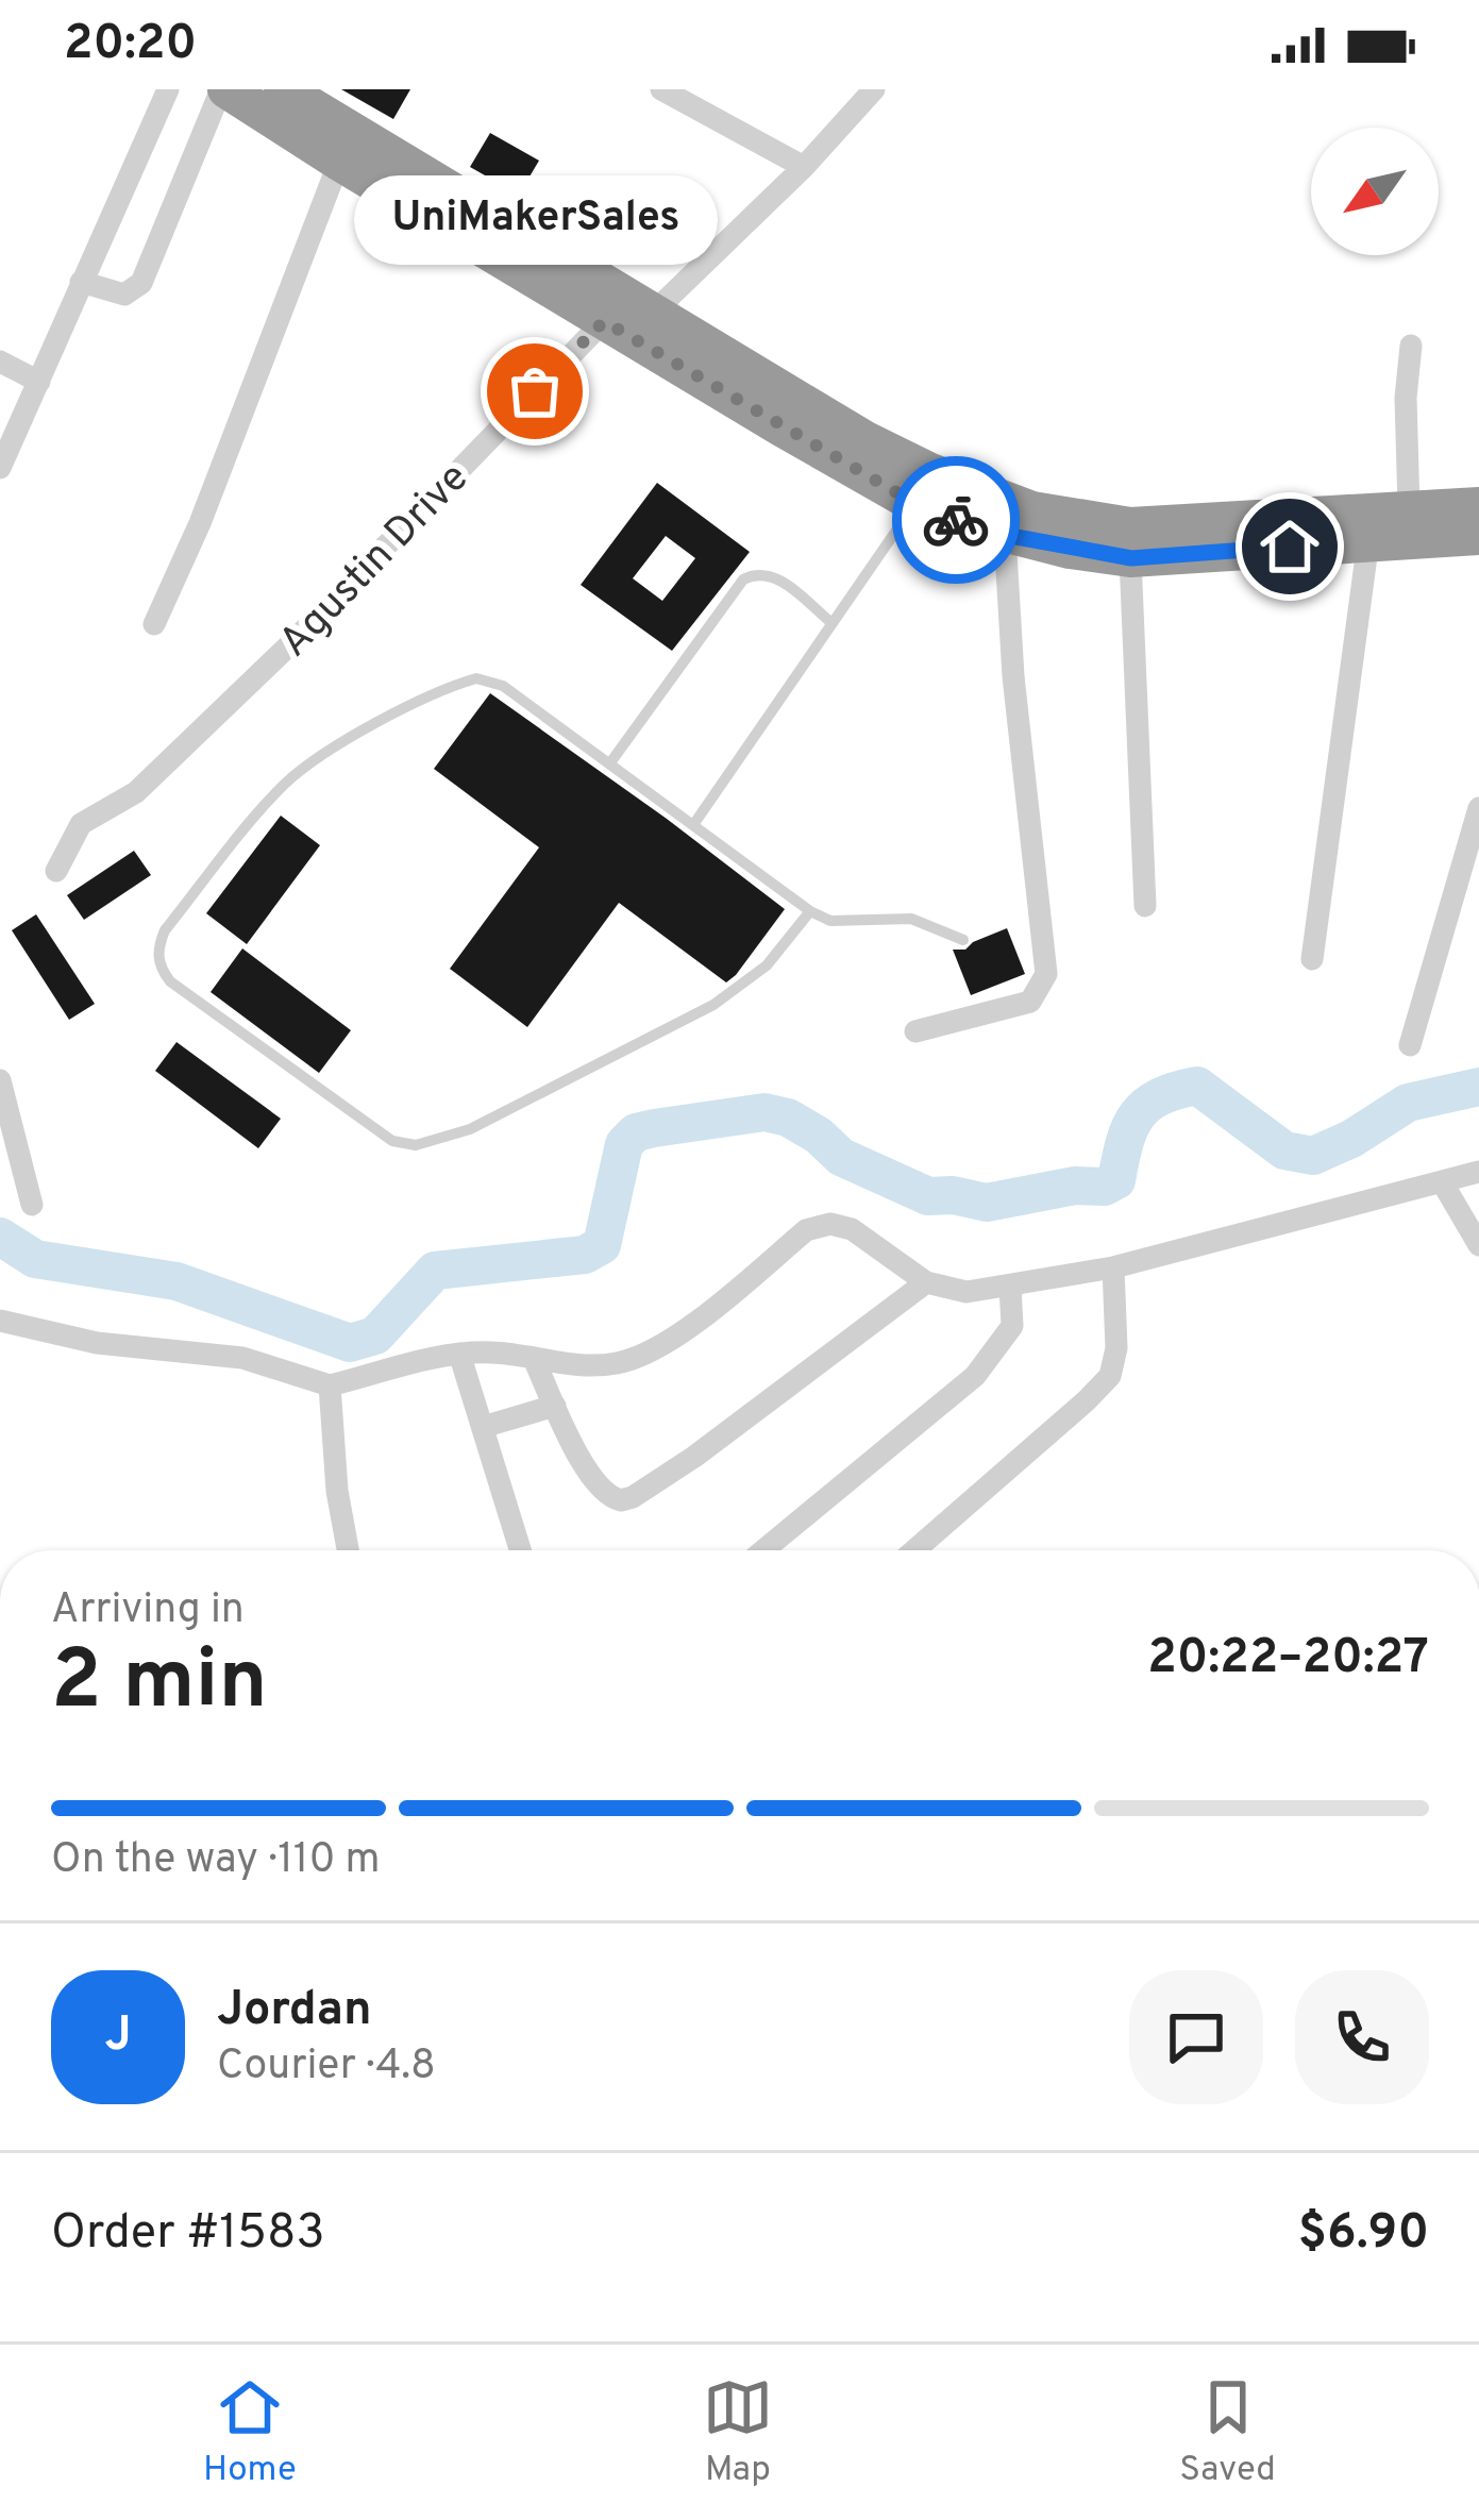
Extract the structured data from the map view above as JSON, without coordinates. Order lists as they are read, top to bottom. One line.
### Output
{"streets":{"street":["Agustin Drive"]},"places":["UniMakerSales"],"north":"bottom left","page":{"status":"20:20","bubble":"UniMakerSales","heading":["2 min","Arriving in","20:22–20:27"],"panel":["Jordan","Courier · 4.8","Order #1583","$6.90"],"bar":"On the way · 110 m","round":"J","tabs":["Home","Map","Saved"]}}
